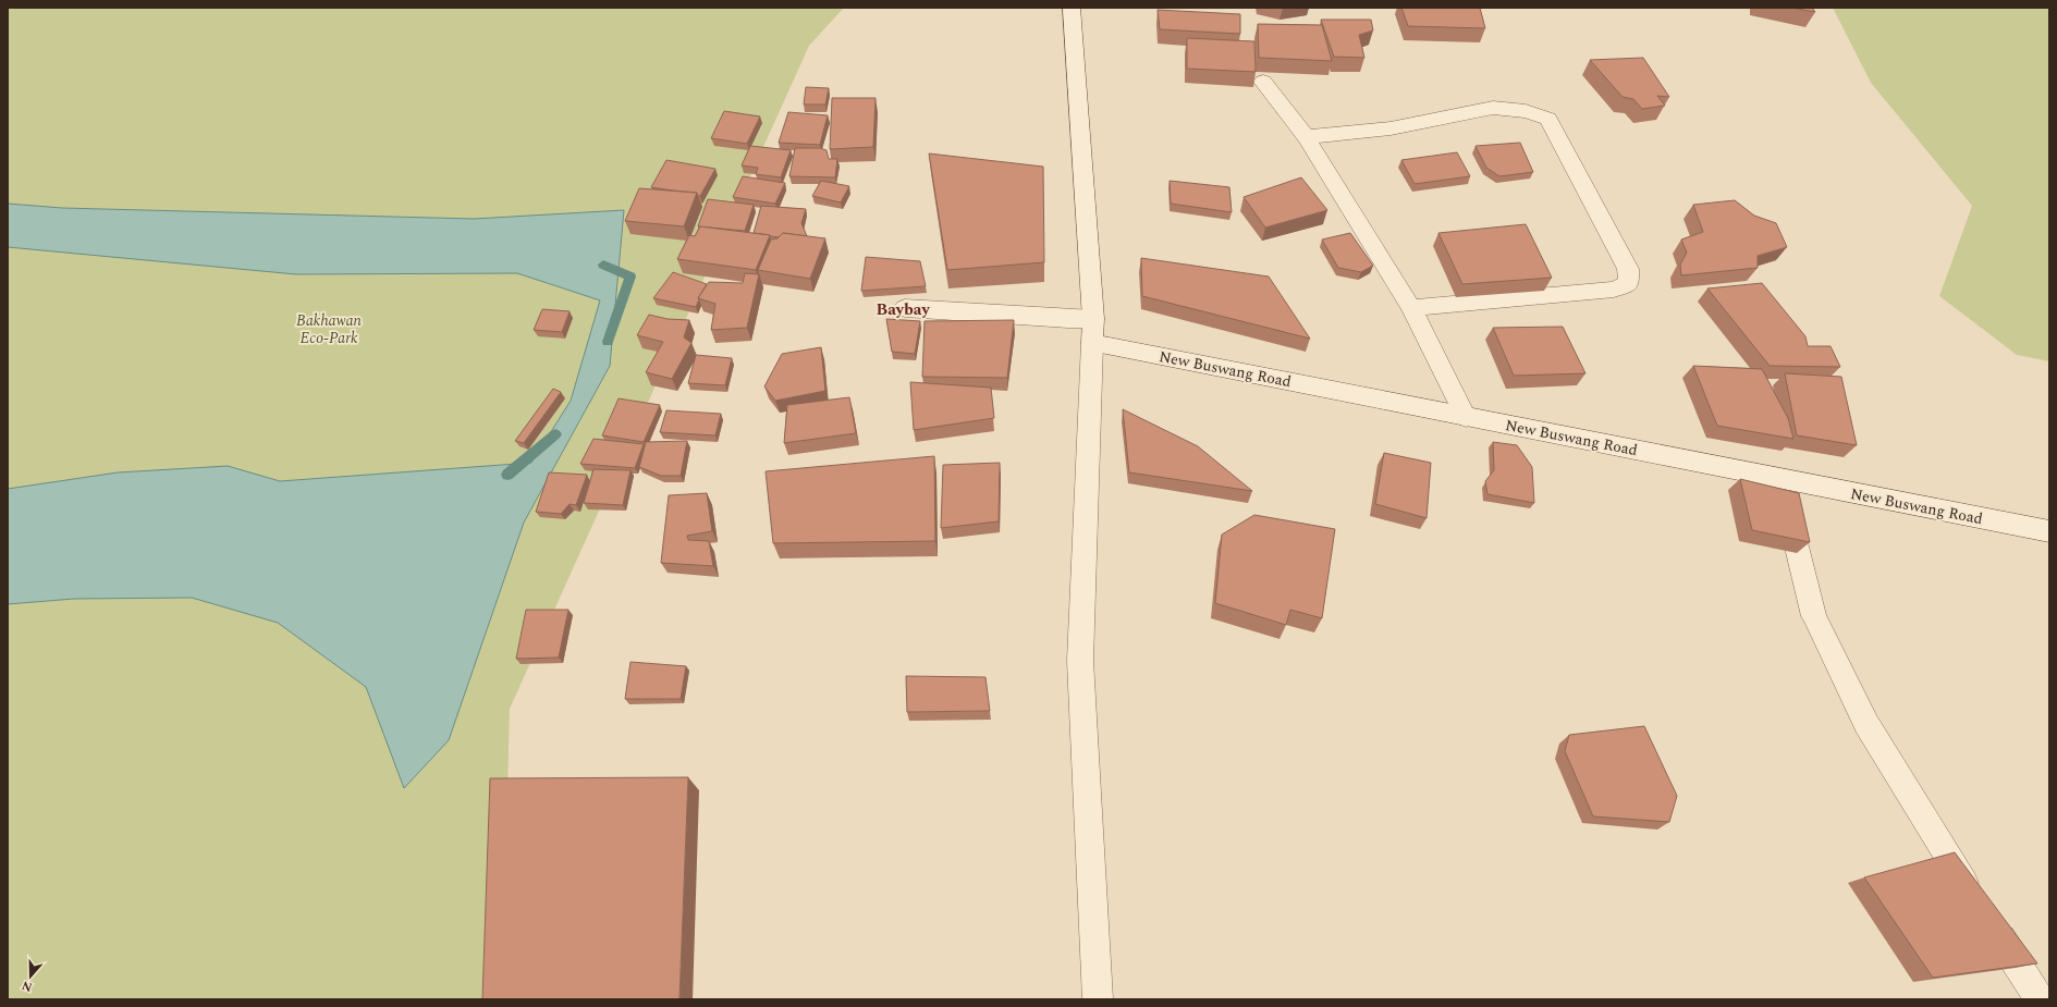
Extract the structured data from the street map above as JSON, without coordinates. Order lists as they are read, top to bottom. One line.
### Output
{"streets":{"street":["New Buswang Road"]},"districts":["Baybay"],"parks":["Bakhawan Eco-Park"],"north":"bottom"}
